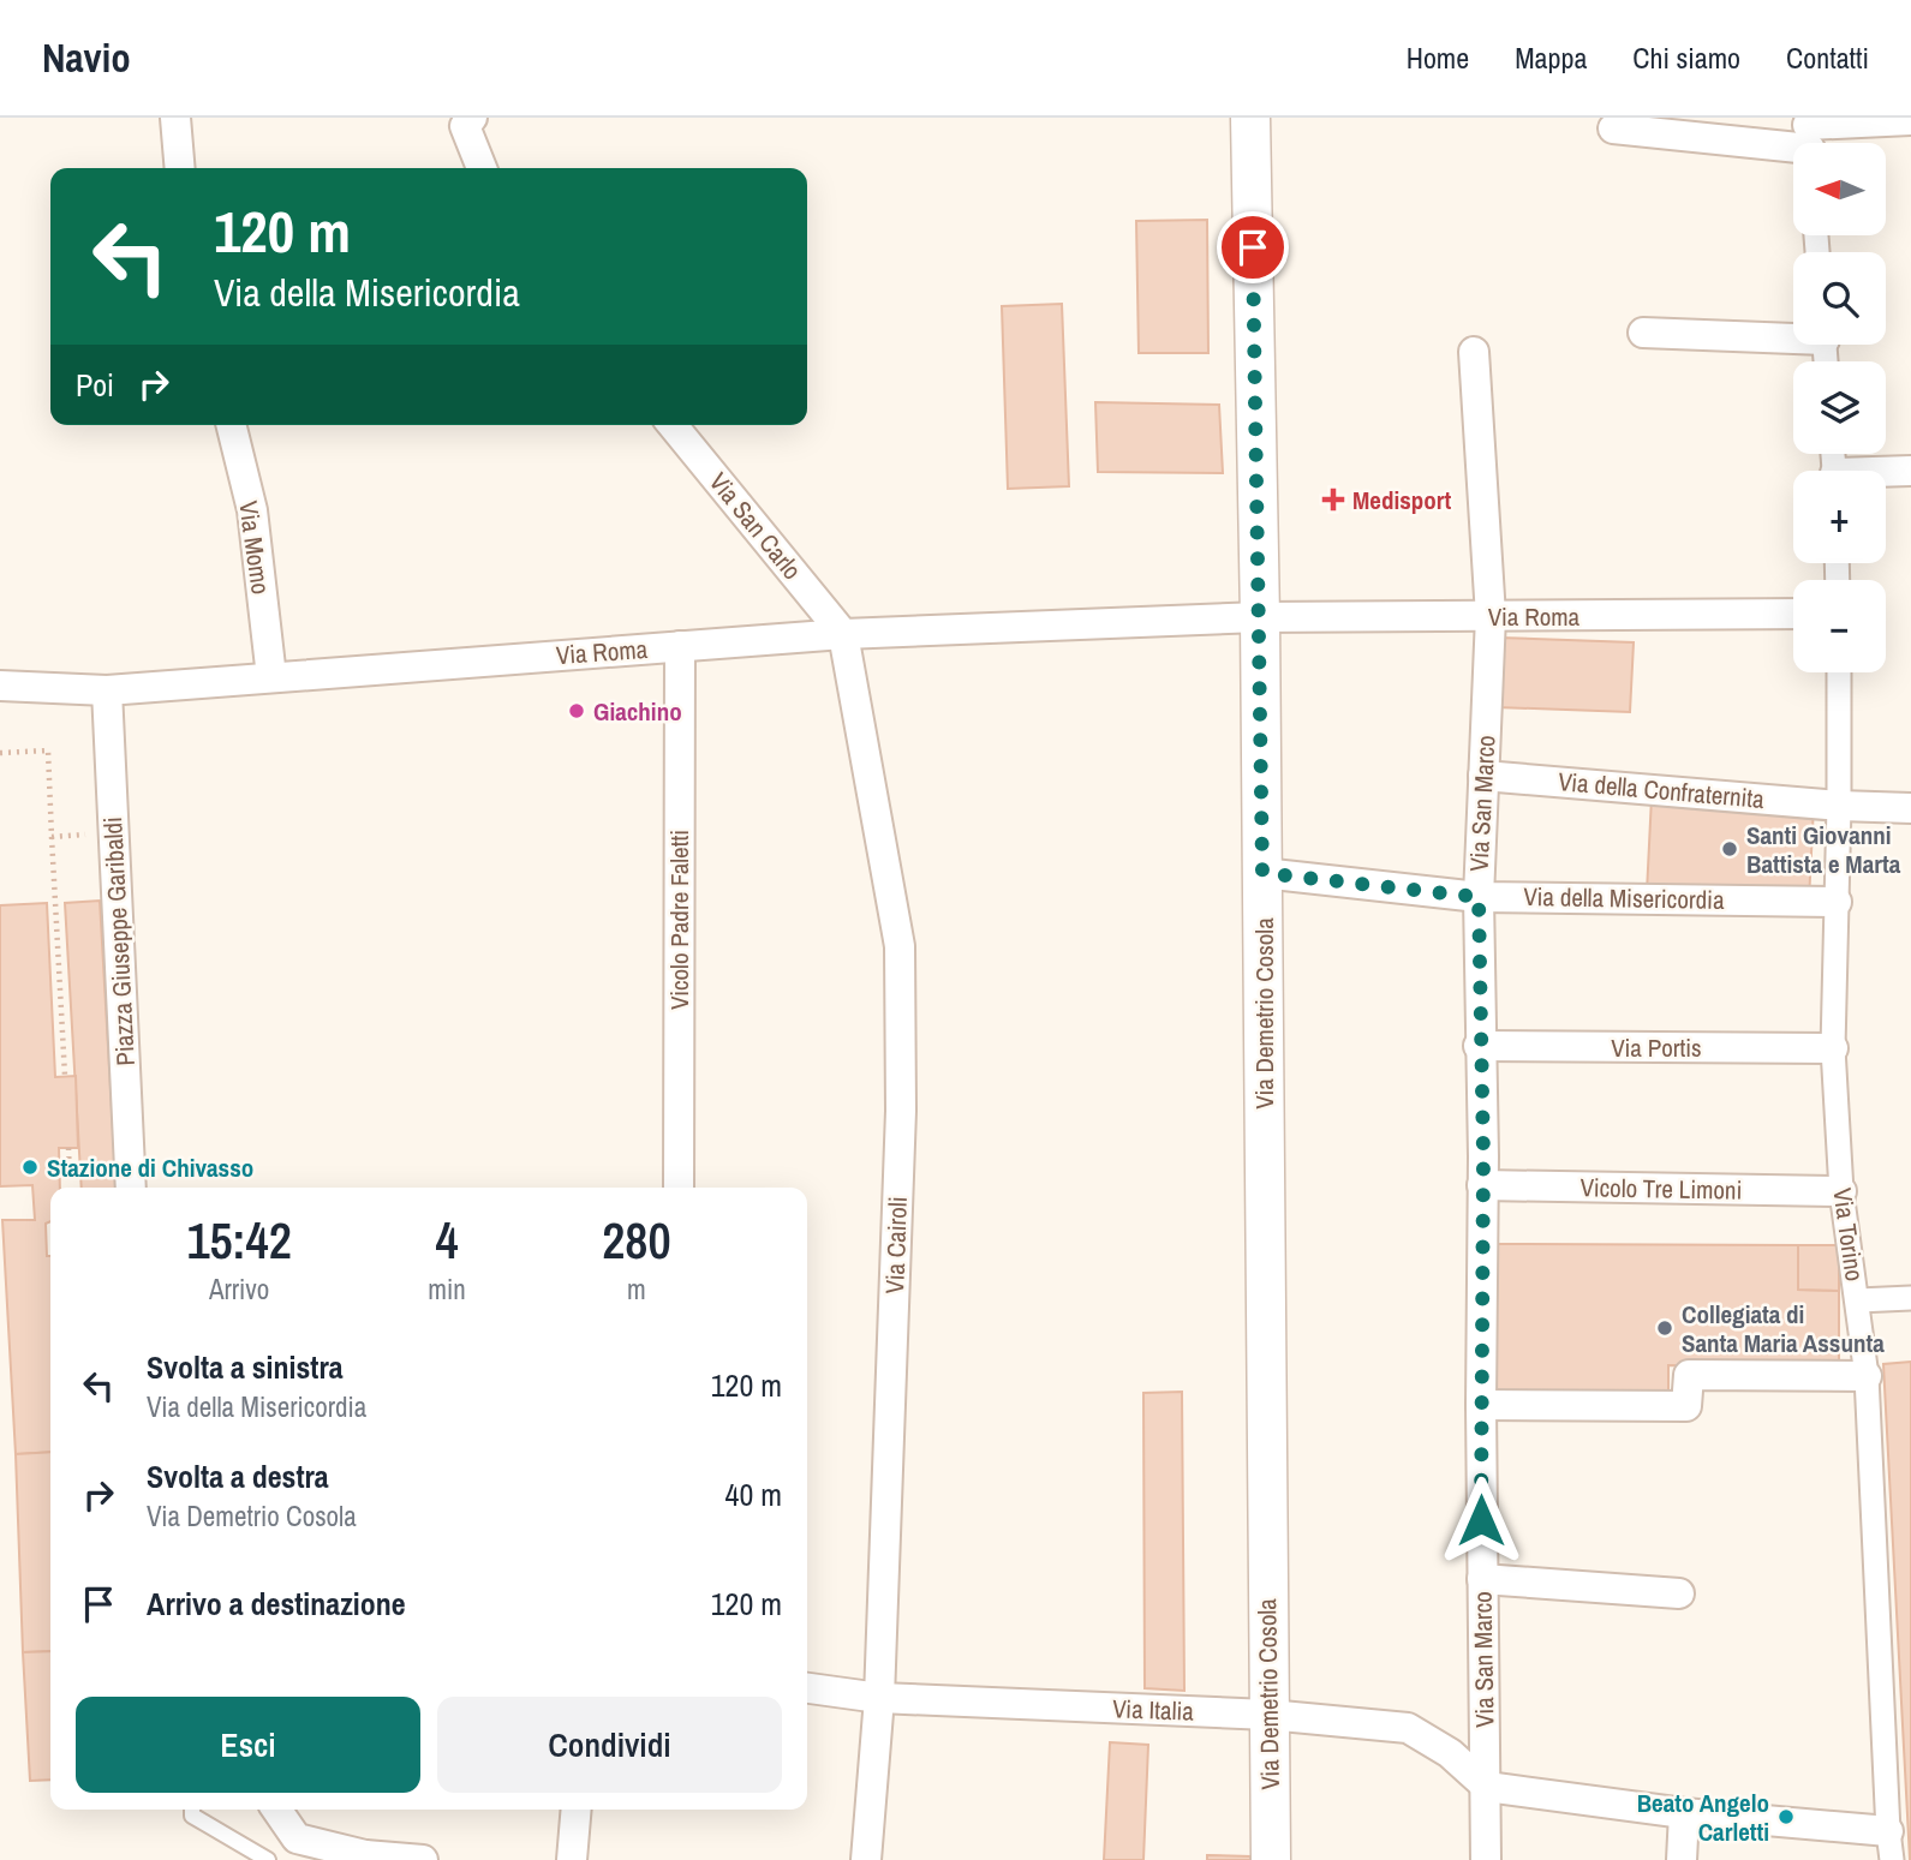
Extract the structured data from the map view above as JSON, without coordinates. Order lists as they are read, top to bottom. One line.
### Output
{"streets":{"street":["Via San Carlo","Via Momo","Via Roma","Via della Confraternita","Via San Marco","Via della Misericordia","Vicolo Padre Faletti","Piazza Giuseppe Garibaldi","Via Demetrio Cosola","Via Portis","Vicolo Tre Limoni","Via Torino","Via Cairoli","Via Italia"]},"crossings":[["Via San Carlo","Via Roma"],["Via San Carlo","Via Cairoli"],["Via Momo","Via Roma"],["Via Roma","Via San Marco"],["Via Roma","Vicolo Padre Faletti"],["Via Roma","Piazza Giuseppe Garibaldi"],["Via Roma","Via Demetrio Cosola"],["Via Roma","Via Cairoli"],["Via della Confraternita","Via San Marco"],["Via della Confraternita","Via Torino"],["Via San Marco","Via della Misericordia"],["Via San Marco","Via Portis"],["Via San Marco","Vicolo Tre Limoni"],["Via San Marco","Via Italia"],["Via della Misericordia","Via Demetrio Cosola"],["Via della Misericordia","Via Torino"],["Via Demetrio Cosola","Via Italia"],["Via Portis","Via Torino"],["Vicolo Tre Limoni","Via Torino"],["Via Cairoli","Via Italia"]],"places":{"health":["Medisport"],"other":["Giachino","Santi Giovanni Battista e Marta","Stazione di Chivasso","Collegiata di Santa Maria Assunta","Beato Angelo Carletti"]},"north":"left","page":{"header":"Navio","nav":["Home","Mappa","Chi siamo","Contatti"],"map_buttons":["+","−"],"turn":["120 m","Via della Misericordia"],"then":"Poi","eta":["15:42","Arrivo","4","min","280","m"],"list":[{"name":"Svolta a sinistra","note":"Via della Misericordia","value":"120 m"},{"name":"Svolta a destra","note":"Via Demetrio Cosola","value":"40 m"},{"name":"Arrivo a destinazione","value":"120 m"}],"buttons":["Esci","Condividi"]}}
